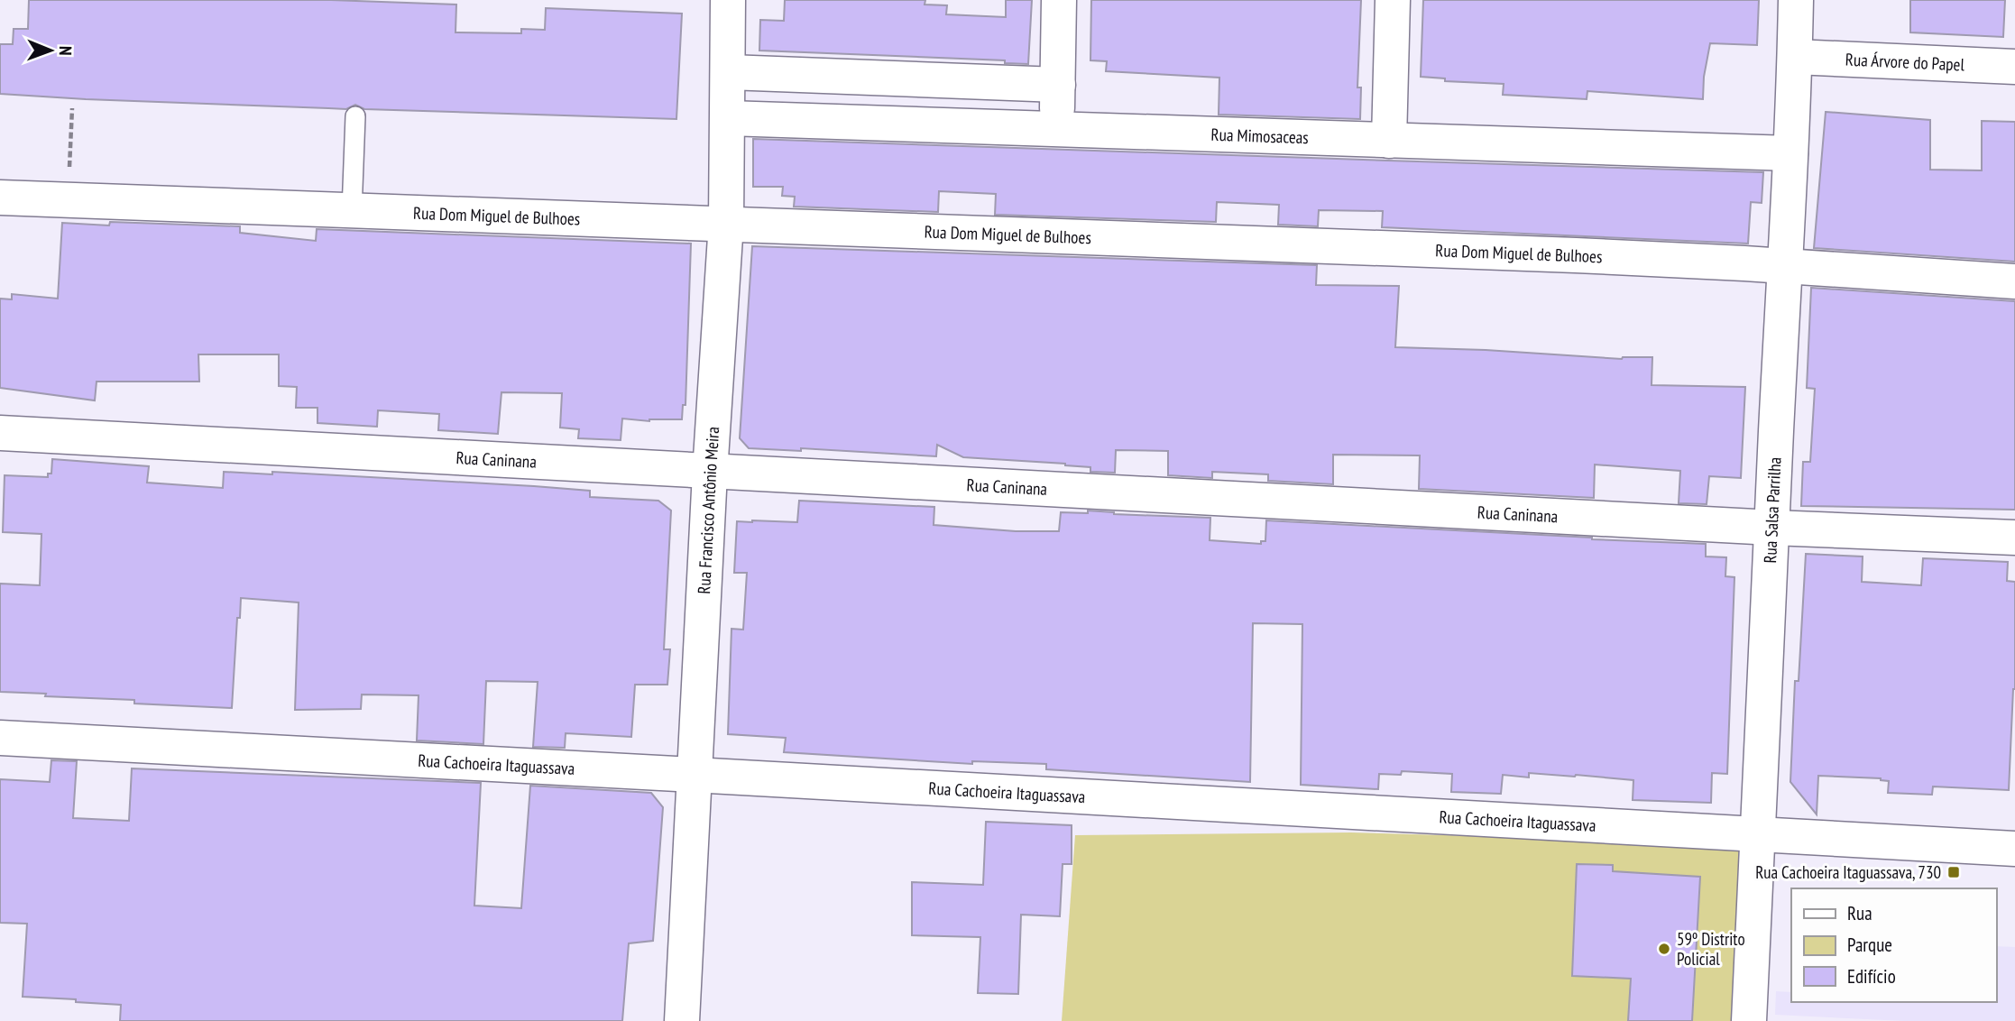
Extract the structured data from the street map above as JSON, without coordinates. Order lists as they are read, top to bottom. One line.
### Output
{"streets":{"street":["Rua Árvore do Papel","Rua Mimosaceas","Rua Dom Miguel de Bulhoes","Rua Caninana","Rua Francisco Antônio Meira","Rua Salsa Parrilha","Rua Cachoeira Itaguassava"]},"crossings":[["Rua Árvore do Papel","Rua Salsa Parrilha"],["Rua Mimosaceas","Rua Francisco Antônio Meira"],["Rua Mimosaceas","Rua Salsa Parrilha"],["Rua Dom Miguel de Bulhoes","Rua Francisco Antônio Meira"],["Rua Dom Miguel de Bulhoes","Rua Salsa Parrilha"],["Rua Caninana","Rua Francisco Antônio Meira"],["Rua Caninana","Rua Salsa Parrilha"],["Rua Francisco Antônio Meira","Rua Cachoeira Itaguassava"],["Rua Salsa Parrilha","Rua Cachoeira Itaguassava"]],"places":{"transit":["Rua Cachoeira Itaguassava, 730"],"other":["59º Distrito Policial"]},"legend":["Rua","Parque","Edifício"],"north":"right"}
